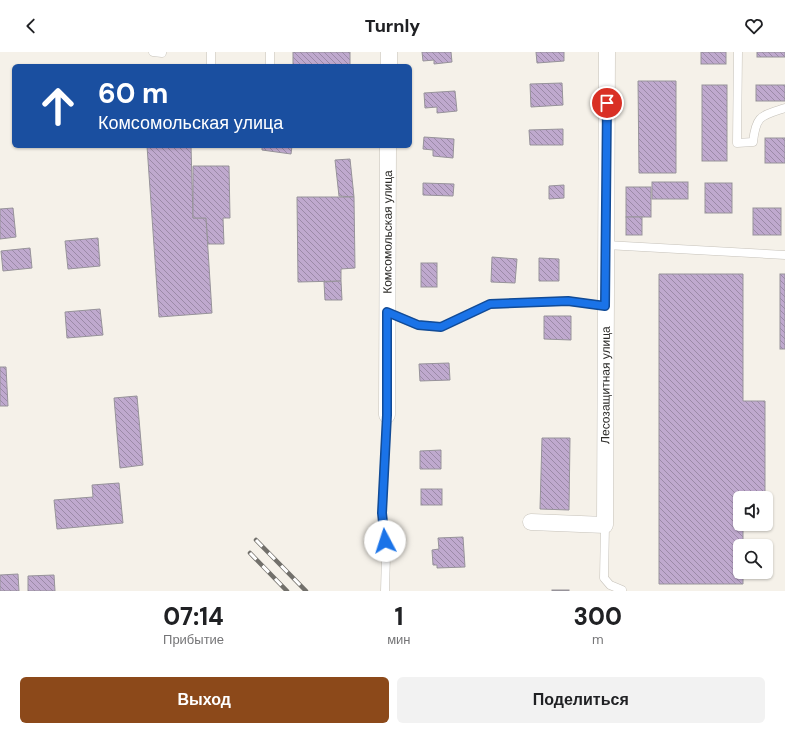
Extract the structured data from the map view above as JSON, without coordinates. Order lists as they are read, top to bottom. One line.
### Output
{"streets":{"street":["Комсомольская улица","Лесозащитная улица"]},"page":{"header":"Turnly","turn":["60 m","Комсомольская улица"],"eta":["07:14","Прибытие","1","мин","300","m"],"buttons":["Выход","Поделиться"]}}
